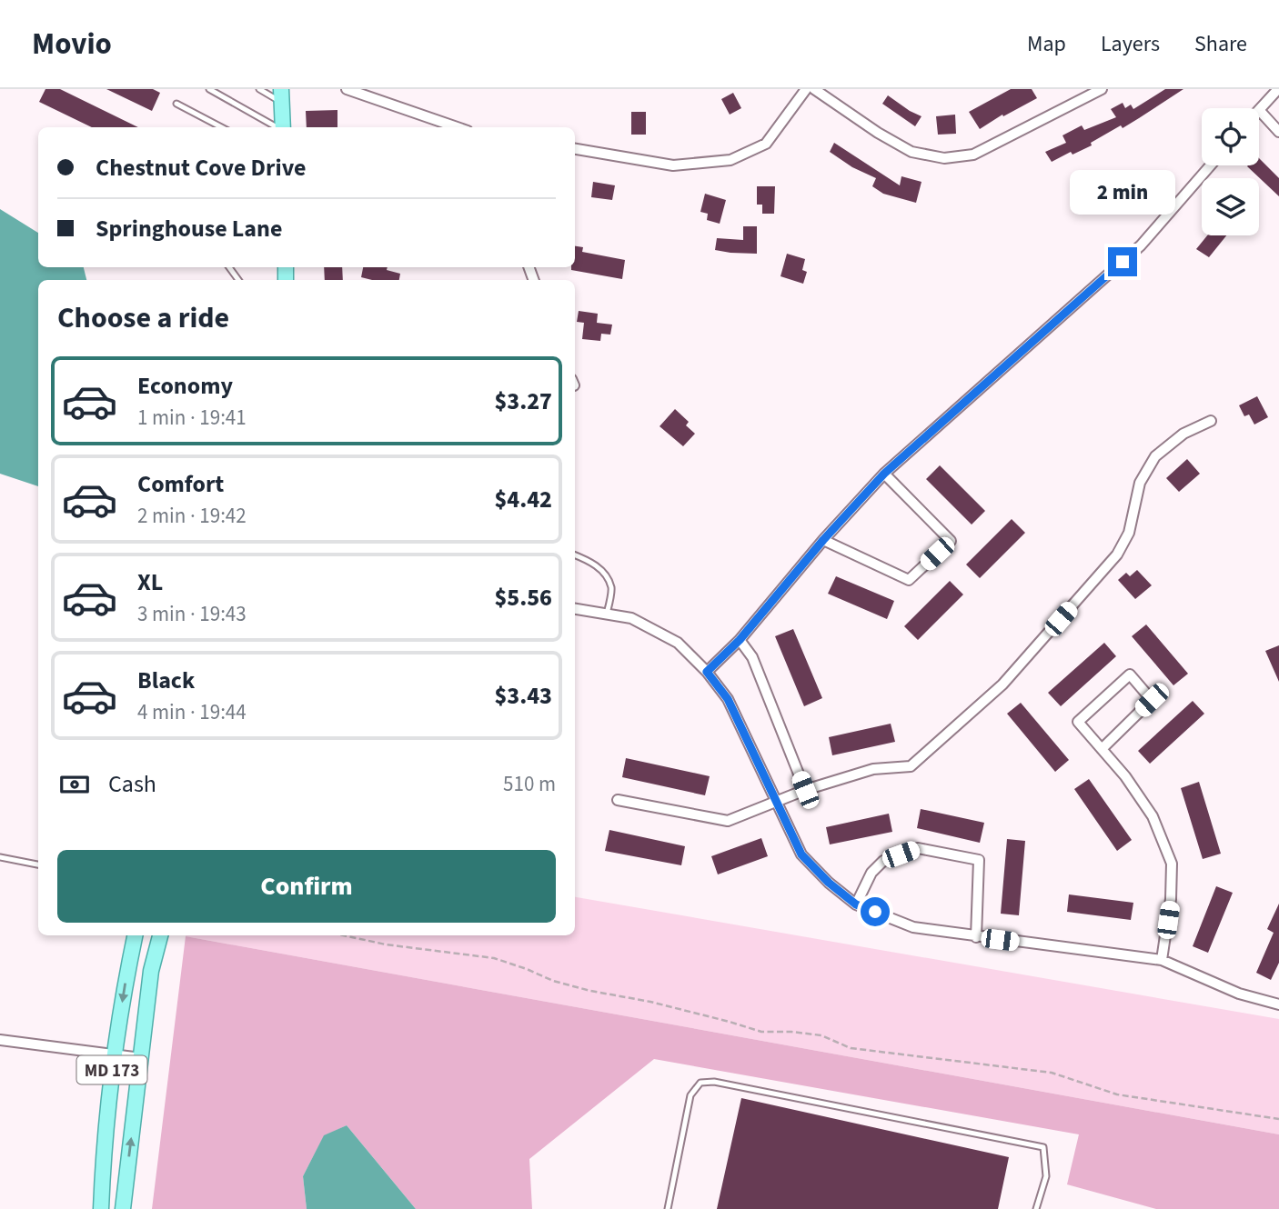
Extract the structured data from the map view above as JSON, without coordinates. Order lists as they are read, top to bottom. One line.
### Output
{"streets":{"main road":["MD 173"]},"page":{"header":"Movio","nav":["Map","Layers","Share"],"banner":["Chestnut Cove Drive","Springhouse Lane"],"bubble":"2 min","heading":"Choose a ride","list":[{"name":"Economy","note":"1 min · 19:41","value":"$3.27"},{"name":"Comfort","note":"2 min · 19:42","value":"$4.42"},{"name":"XL","note":"3 min · 19:43","value":"$5.56"},{"name":"Black","note":"4 min · 19:44","value":"$3.43"}],"pay":["Cash","510 m"],"buttons":"Confirm"}}
